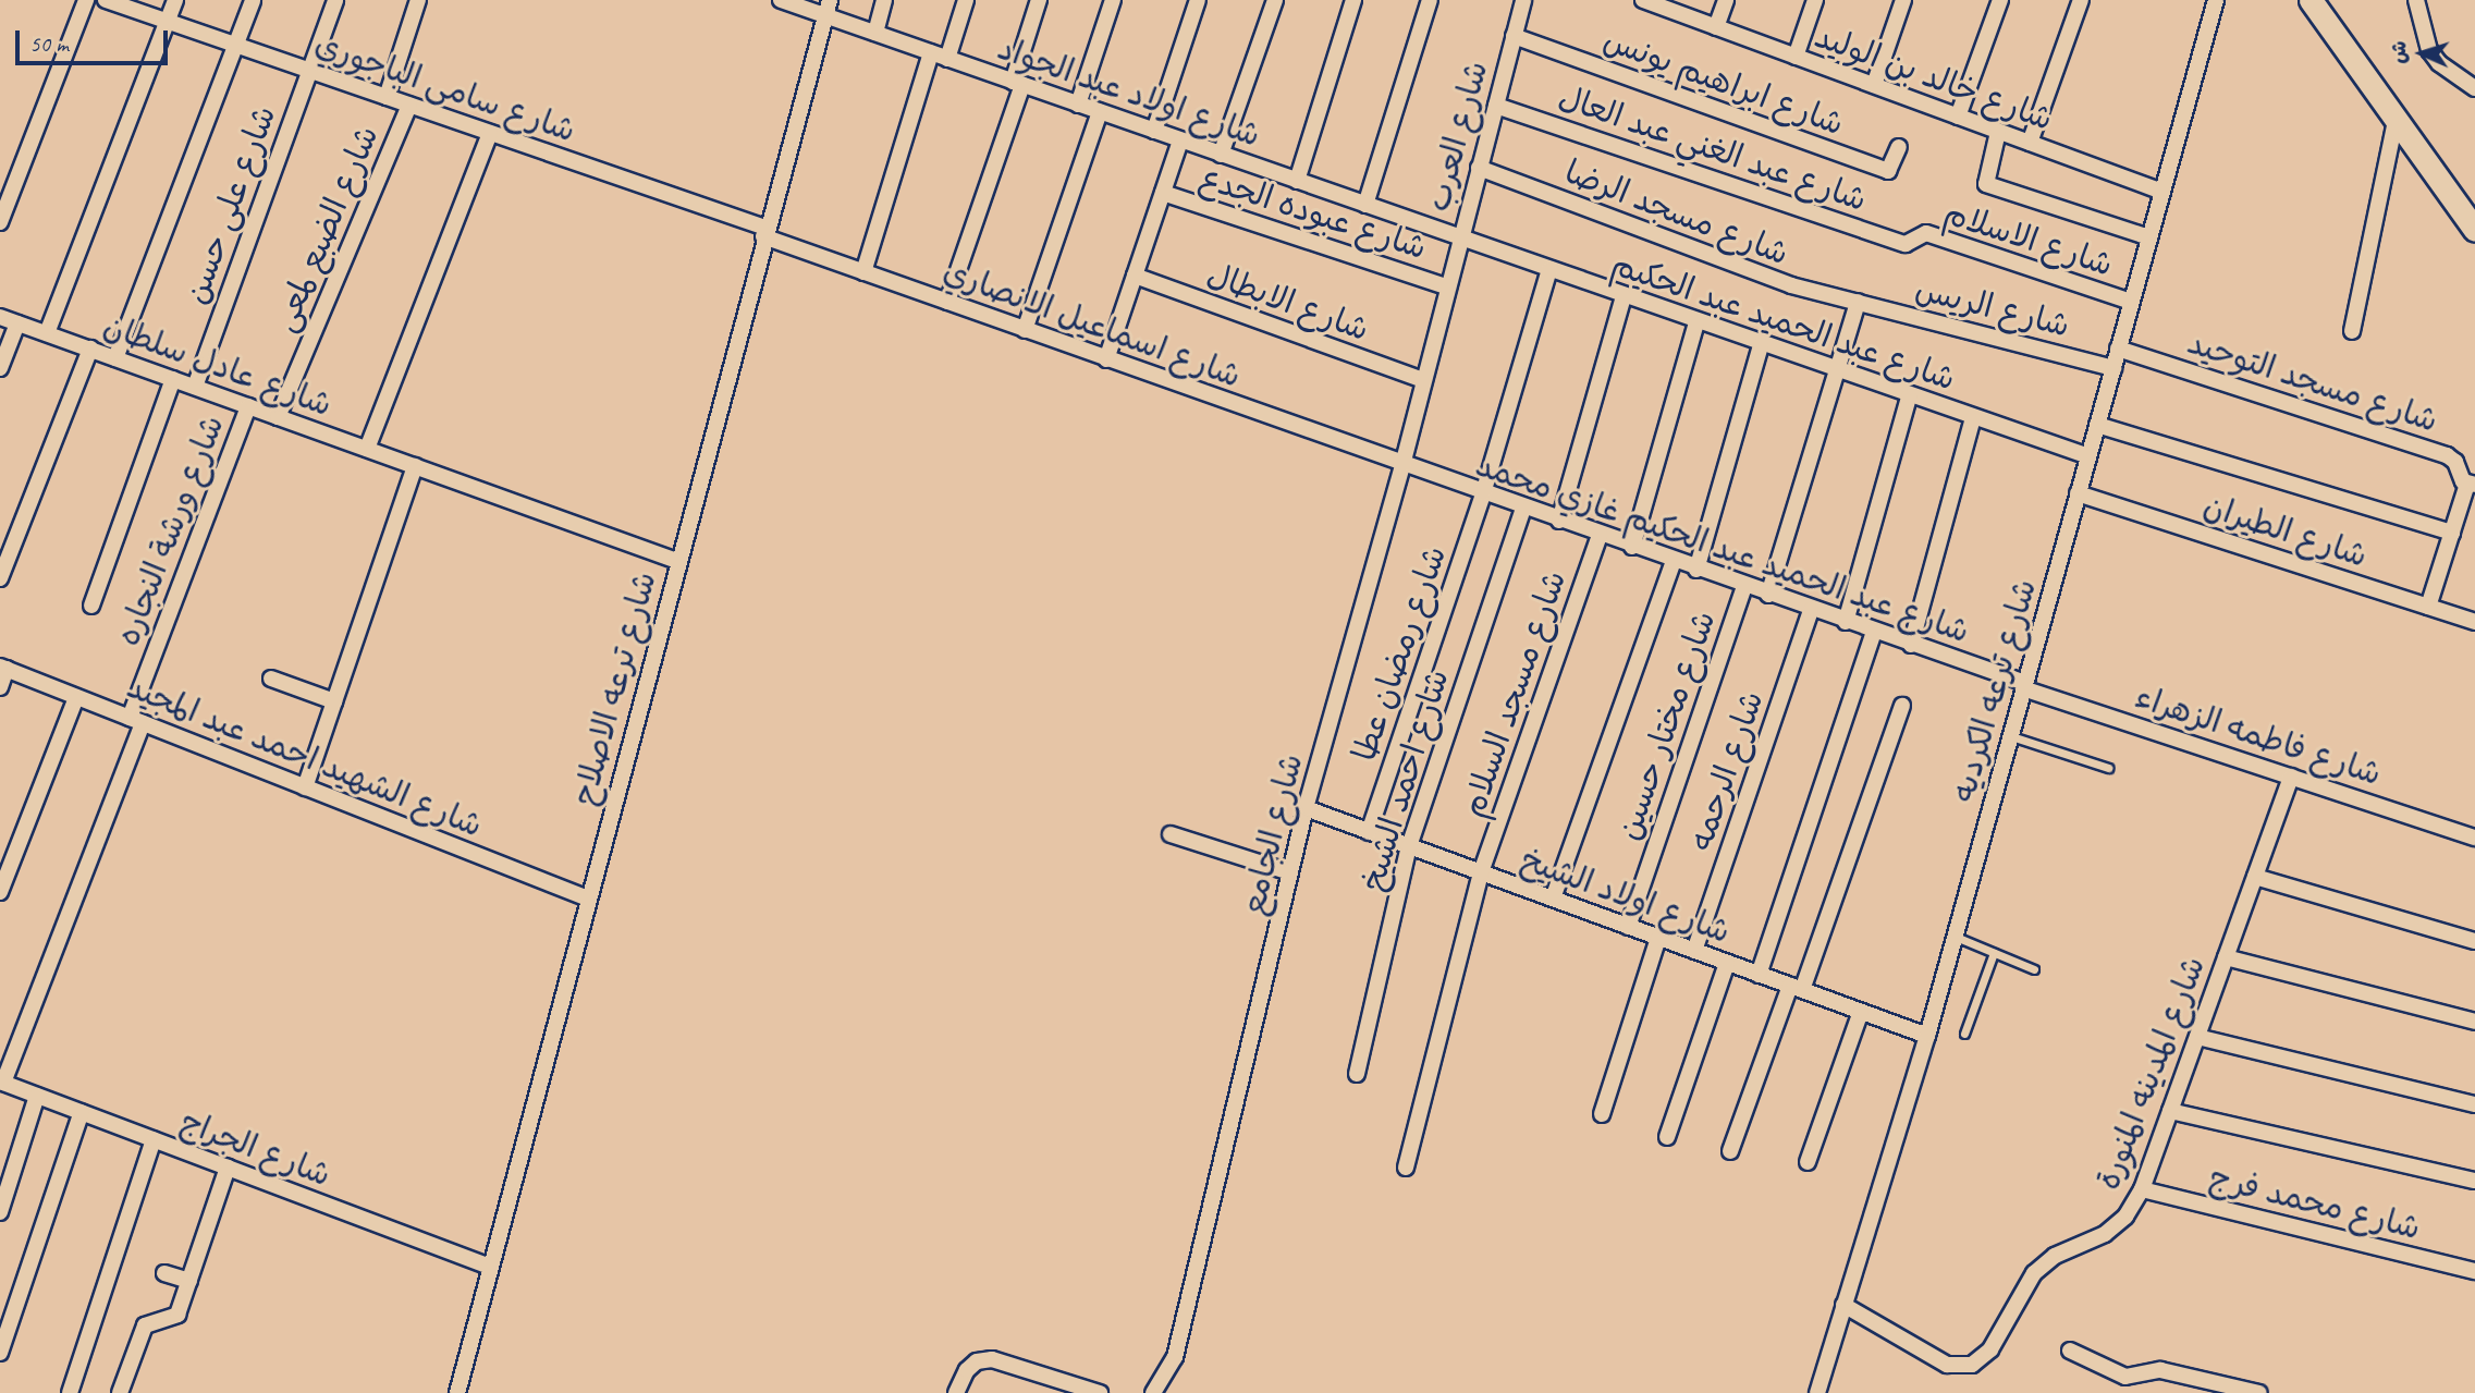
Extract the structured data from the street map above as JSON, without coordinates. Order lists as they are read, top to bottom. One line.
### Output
{"streets":{"street":["شارع خالد بن الوليد","شارع ابراهيم يونس","شارع سامى الباجوري","شارع اولاد عبد الجواد","شارع العرب","شارع عبد الغني عبد العال","شارع على حسن","شارع عبوده الجدع","شارع مسجد الرضا","شارع الضبع لمعى","شارع الاسلام","شارع الابطال","شارع الريس","شارع عبد الحميد عبد الحكيم","شارع اسماعيل الانصاري","شارع عادل سلطان","شارع مسجد التوحيد","شارع ورشة النجاره","شارع الطيران","شارع عبد الحميد عبد الحكيم غازي محمد","شارع رمضان عطا","شارع ترعه الاصلاح","شارع ترعه الكرديه","شارع مسجد السلام","شارع مختار حسين","شارع فاطمه الزهراء","شارع الشهيد احمد عبد المجيد","شارع الرحمه","شارع احمد الشيخ","شارع الجامع","شارع اولاد الشيخ","شارع المدينه المنورة","شارع الجراج","شارع محمد فرج"]},"crossings":[["شارع خالد بن الوليد","شارع ترعه الكرديه"],["شارع ابراهيم يونس","شارع العرب"],["شارع سامى الباجوري","شارع على حسن"],["شارع سامى الباجوري","شارع الضبع لمعى"],["شارع سامى الباجوري","شارع اسماعيل الانصاري"],["شارع سامى الباجوري","شارع ترعه الاصلاح"],["شارع اولاد عبد الجواد","شارع العرب"],["شارع اولاد عبد الجواد","شارع عبد الحميد عبد الحكيم"],["شارع اولاد عبد الجواد","شارع ترعه الاصلاح"],["شارع العرب","شارع عبد الغني عبد العال"],["شارع العرب","شارع عبوده الجدع"],["شارع العرب","شارع مسجد الرضا"],["شارع العرب","شارع عبد الحميد عبد الحكيم"],["شارع العرب","شارع الجامع"],["شارع عبد الغني عبد العال","شارع الاسلام"],["شارع على حسن","شارع عادل سلطان"],["شارع عبوده الجدع","شارع الجامع"],["شارع مسجد الرضا","شارع الريس"],["شارع الضبع لمعى","شارع عادل سلطان"],["شارع الاسلام","شارع ترعه الكرديه"],["شارع الابطال","شارع الجامع"],["شارع الريس","شارع ترعه الكرديه"],["شارع عبد الحميد عبد الحكيم","شارع رمضان عطا"],["شارع عبد الحميد عبد الحكيم","شارع ترعه الكرديه"],["شارع اسماعيل الانصاري","شارع عبد الحميد عبد الحكيم غازي محمد"],["شارع اسماعيل الانصاري","شارع ترعه الاصلاح"],["شارع اسماعيل الانصاري","شارع الجامع"],["شارع عادل سلطان","شارع ورشة النجاره"],["شارع عادل سلطان","شارع ترعه الاصلاح"],["شارع مسجد التوحيد","شارع ترعه الكرديه"],["شارع ورشة النجاره","شارع الشهيد احمد عبد المجيد"],["شارع ورشة النجاره","شارع الجراج"],["شارع الطيران","شارع ترعه الكرديه"],["شارع عبد الحميد عبد الحكيم غازي محمد","شارع رمضان عطا"],["شارع عبد الحميد عبد الحكيم غازي محمد","شارع ترعه الكرديه"],["شارع عبد الحميد عبد الحكيم غازي محمد","شارع مسجد السلام"],["شارع عبد الحميد عبد الحكيم غازي محمد","شارع مختار حسين"],["شارع عبد الحميد عبد الحكيم غازي محمد","شارع فاطمه الزهراء"],["شارع عبد الحميد عبد الحكيم غازي محمد","شارع الرحمه"],["شارع عبد الحميد عبد الحكيم غازي محمد","شارع احمد الشيخ"],["شارع عبد الحميد عبد الحكيم غازي محمد","شارع الجامع"],["شارع رمضان عطا","شارع اولاد الشيخ"],["شارع ترعه الاصلاح","شارع الشهيد احمد عبد المجيد"],["شارع ترعه الاصلاح","شارع الجراج"],["شارع ترعه الكرديه","شارع فاطمه الزهراء"],["شارع ترعه الكرديه","شارع اولاد الشيخ"],["شارع ترعه الكرديه","شارع المدينه المنورة"],["شارع مسجد السلام","شارع اولاد الشيخ"],["شارع مختار حسين","شارع اولاد الشيخ"],["شارع فاطمه الزهراء","شارع المدينه المنورة"],["شارع الرحمه","شارع اولاد الشيخ"],["شارع احمد الشيخ","شارع اولاد الشيخ"],["شارع الجامع","شارع اولاد الشيخ"],["شارع المدينه المنورة","شارع محمد فرج"]],"scale_bar":"50 m","north":"left"}
